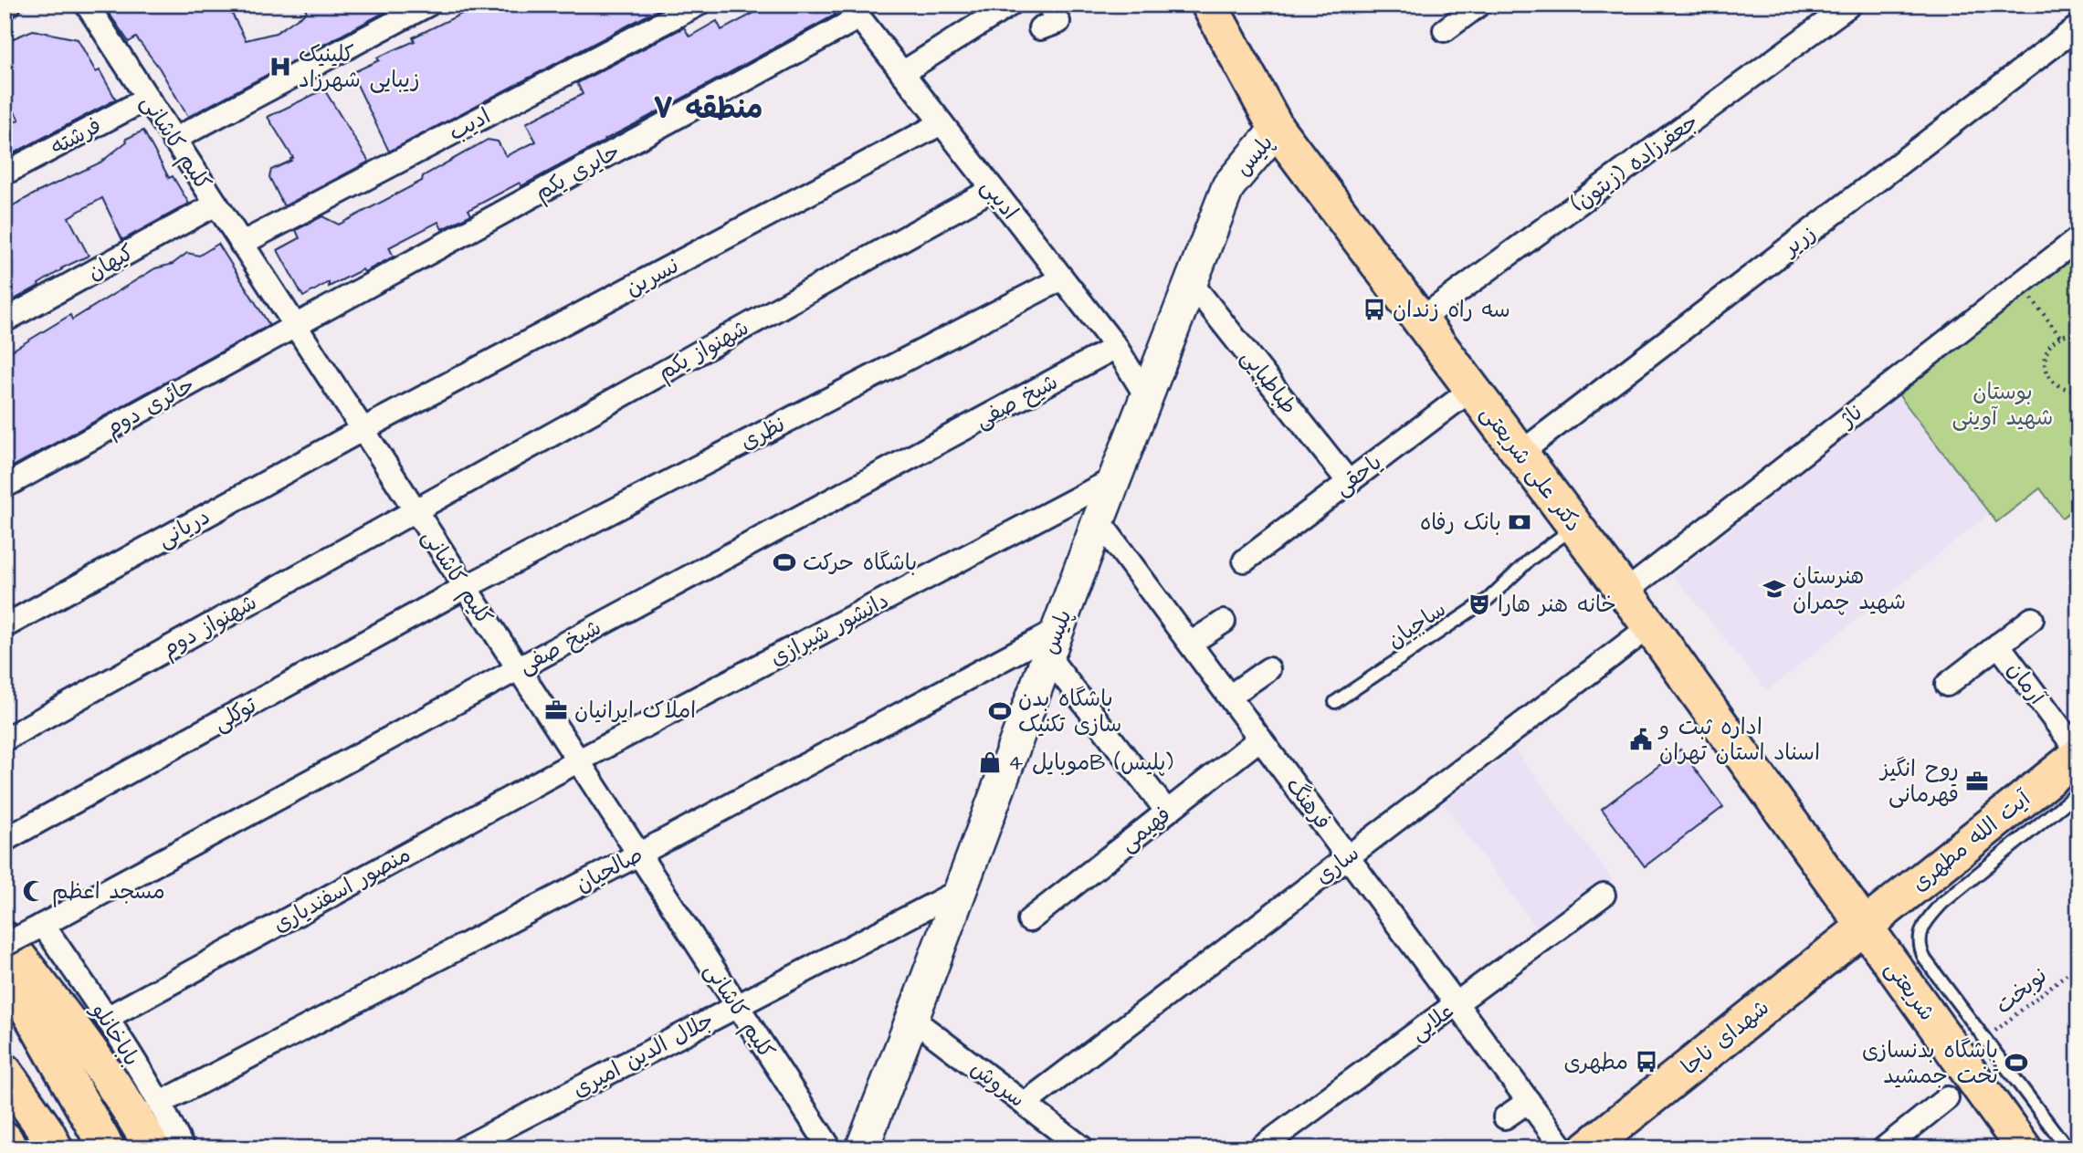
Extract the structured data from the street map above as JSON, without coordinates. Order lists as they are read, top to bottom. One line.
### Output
{"streets":{"main road":["پلیس","دکتر علی شریعتی","آیت الله مطهری","شریعتی","شهدای ناجا"],"street":["ادیب","فرشته","کلیم کاشانی","جعفرزاده (زیتون)","حایری یکم","ادیبی","زریر","کیهان","نسرین","شهنواز یکم","طباطبایی","شیخ صفی","حائری دوم","ناژ","نظری","یاحقی","دریانی","شهنواز دوم","دانشور شیرازی","آرمان","توکلی","فرهنگ","فهیمی","ساری","صالحیان","منصور اسفندیاری","علایی","باباخانلو","جلال الدین امیری","سروش"],"lane":["ساجیان"],"path":["نوبخت"]},"crossings":[["ادیب","کلیم کاشانی"],["فرشته","کلیم کاشانی"],["کلیم کاشانی","حایری یکم"],["کلیم کاشانی","کیهان"],["کلیم کاشانی","نسرین"],["کلیم کاشانی","شهنواز یکم"],["کلیم کاشانی","شیخ صفی"],["کلیم کاشانی","حائری دوم"],["کلیم کاشانی","نظری"],["کلیم کاشانی","دریانی"],["کلیم کاشانی","شهنواز دوم"],["کلیم کاشانی","دانشور شیرازی"],["کلیم کاشانی","توکلی"],["کلیم کاشانی","صالحیان"],["کلیم کاشانی","منصور اسفندیاری"],["کلیم کاشانی","جلال الدین امیری"],["پلیس","ادیبی"],["پلیس","طباطبایی"],["پلیس","دکتر علی شریعتی"],["پلیس","دانشور شیرازی"],["پلیس","فرهنگ"],["پلیس","صالحیان"],["پلیس","جلال الدین امیری"],["پلیس","سروش"],["جعفرزاده (زیتون)","دکتر علی شریعتی"],["حایری یکم","ادیبی"],["حایری یکم","حائری دوم"],["ادیبی","نسرین"],["ادیبی","شهنواز یکم"],["ادیبی","شیخ صفی"],["ادیبی","نظری"],["زریر","دکتر علی شریعتی"],["نسرین","دریانی"],["شهنواز یکم","شهنواز دوم"],["طباطبایی","یاحقی"],["شیخ صفی","باباخانلو"],["ناژ","دکتر علی شریعتی"],["نظری","توکلی"],["دکتر علی شریعتی","یاحقی"],["دکتر علی شریعتی","ساجیان"],["دکتر علی شریعتی","آیت الله مطهری"],["دکتر علی شریعتی","ساری"],["دکتر علی شریعتی","شریعتی"],["دکتر علی شریعتی","شهدای ناجا"],["دانشور شیرازی","منصور اسفندیاری"],["آرمان","آیت الله مطهری"],["فرهنگ","فهیمی"],["فرهنگ","ساری"],["فرهنگ","علایی"],["آیت الله مطهری","شریعتی"],["آیت الله مطهری","شهدای ناجا"],["ساری","سروش"],["صالحیان","باباخانلو"],["منصور اسفندیاری","باباخانلو"],["شریعتی","شهدای ناجا"]],"districts":["منطقه ۷"],"parks":["بوستان شهید آوینی"],"places":{"hospital":["کلینیک زیبایی شهرزاد"],"bus stop":["سه راه زندان","مطهری"],"bank":["بانک رفاه"],"sports":["باشگاه حرکت","باشگاه بدن سازی تکنیک","باشگاه بدنسازى تخت جمشيد"],"school or university":["هنرستان شهید چمران"],"theatre":["خانه هنر هارا"],"office":["املاک ایرانیان","روح انگیز قهرمانی"],"public building":["اداره ثبت و اسناد استان تهران"],"shop":["موبایل 4B (پلیس)"],"mosque":["مسجد اعظم"]}}
